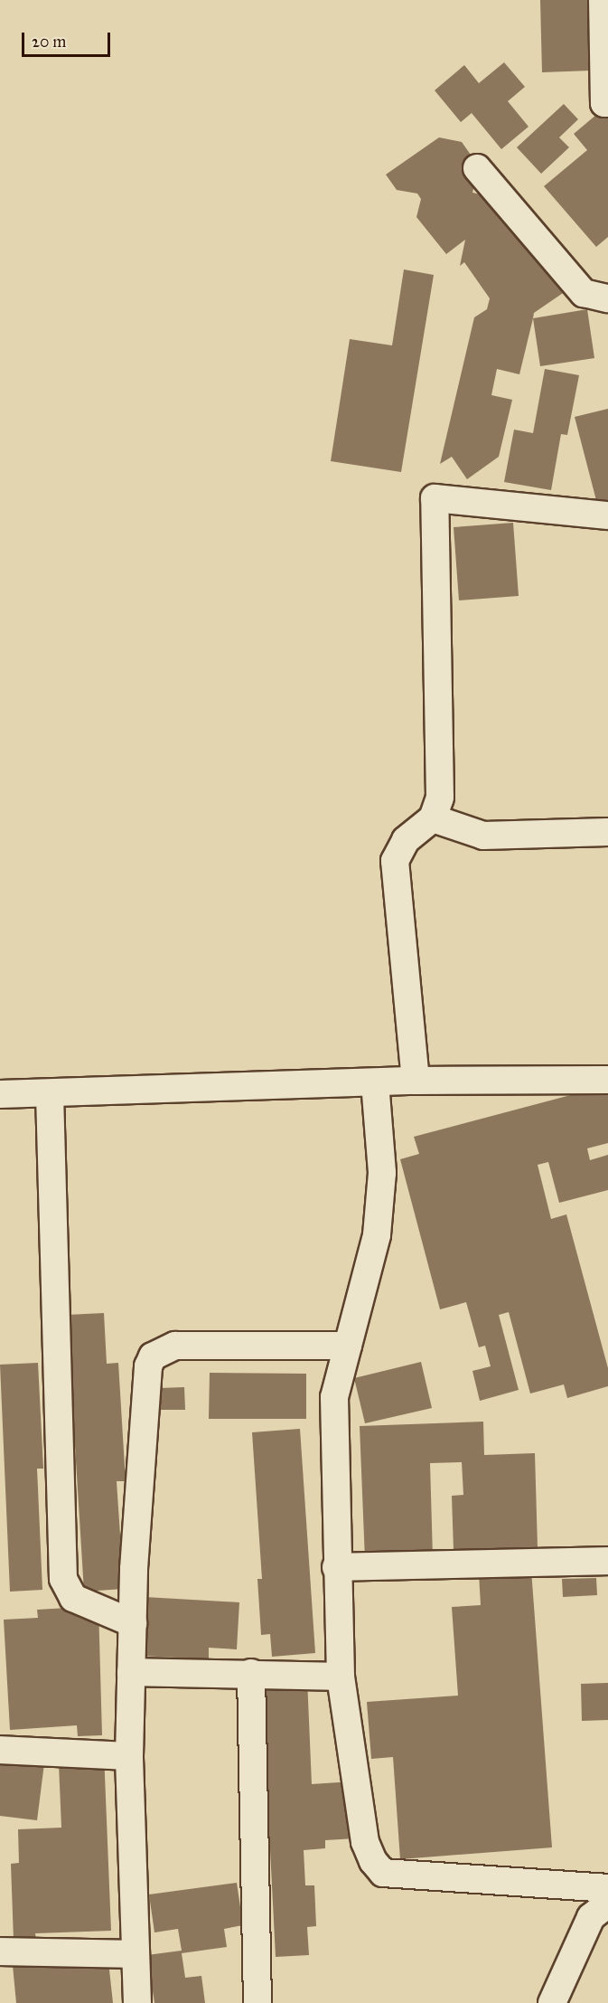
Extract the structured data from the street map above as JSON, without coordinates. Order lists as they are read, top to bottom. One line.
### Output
{"scale_bar":"20 m"}
